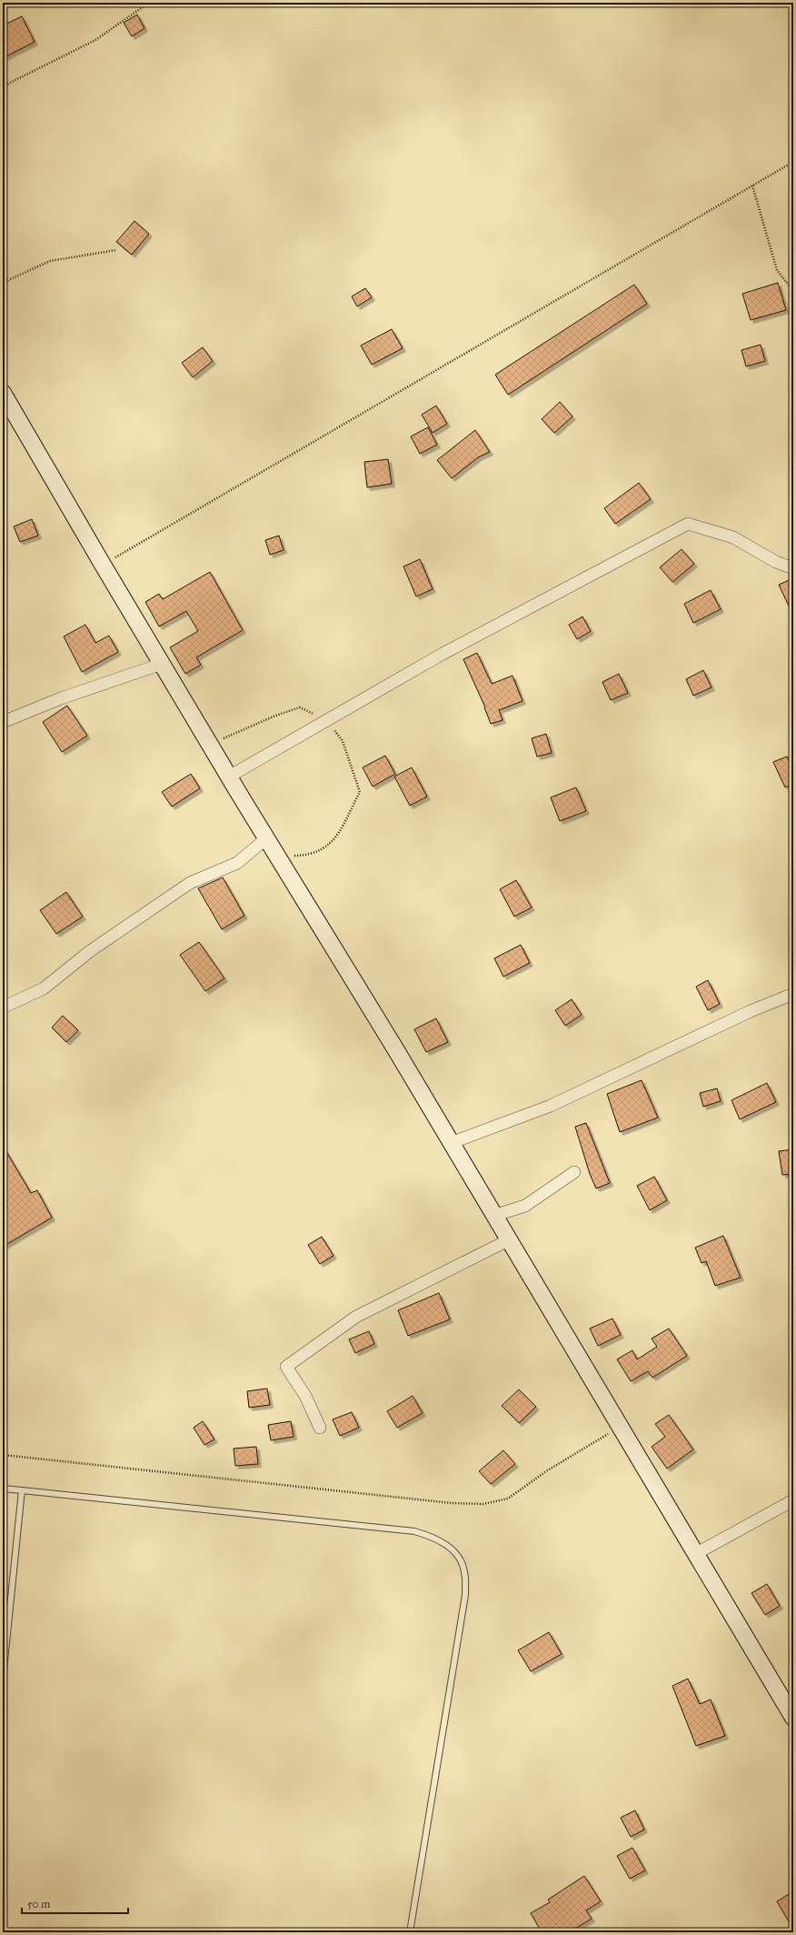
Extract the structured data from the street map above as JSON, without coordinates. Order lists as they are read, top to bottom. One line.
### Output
{"scale_bar":"50 m"}
